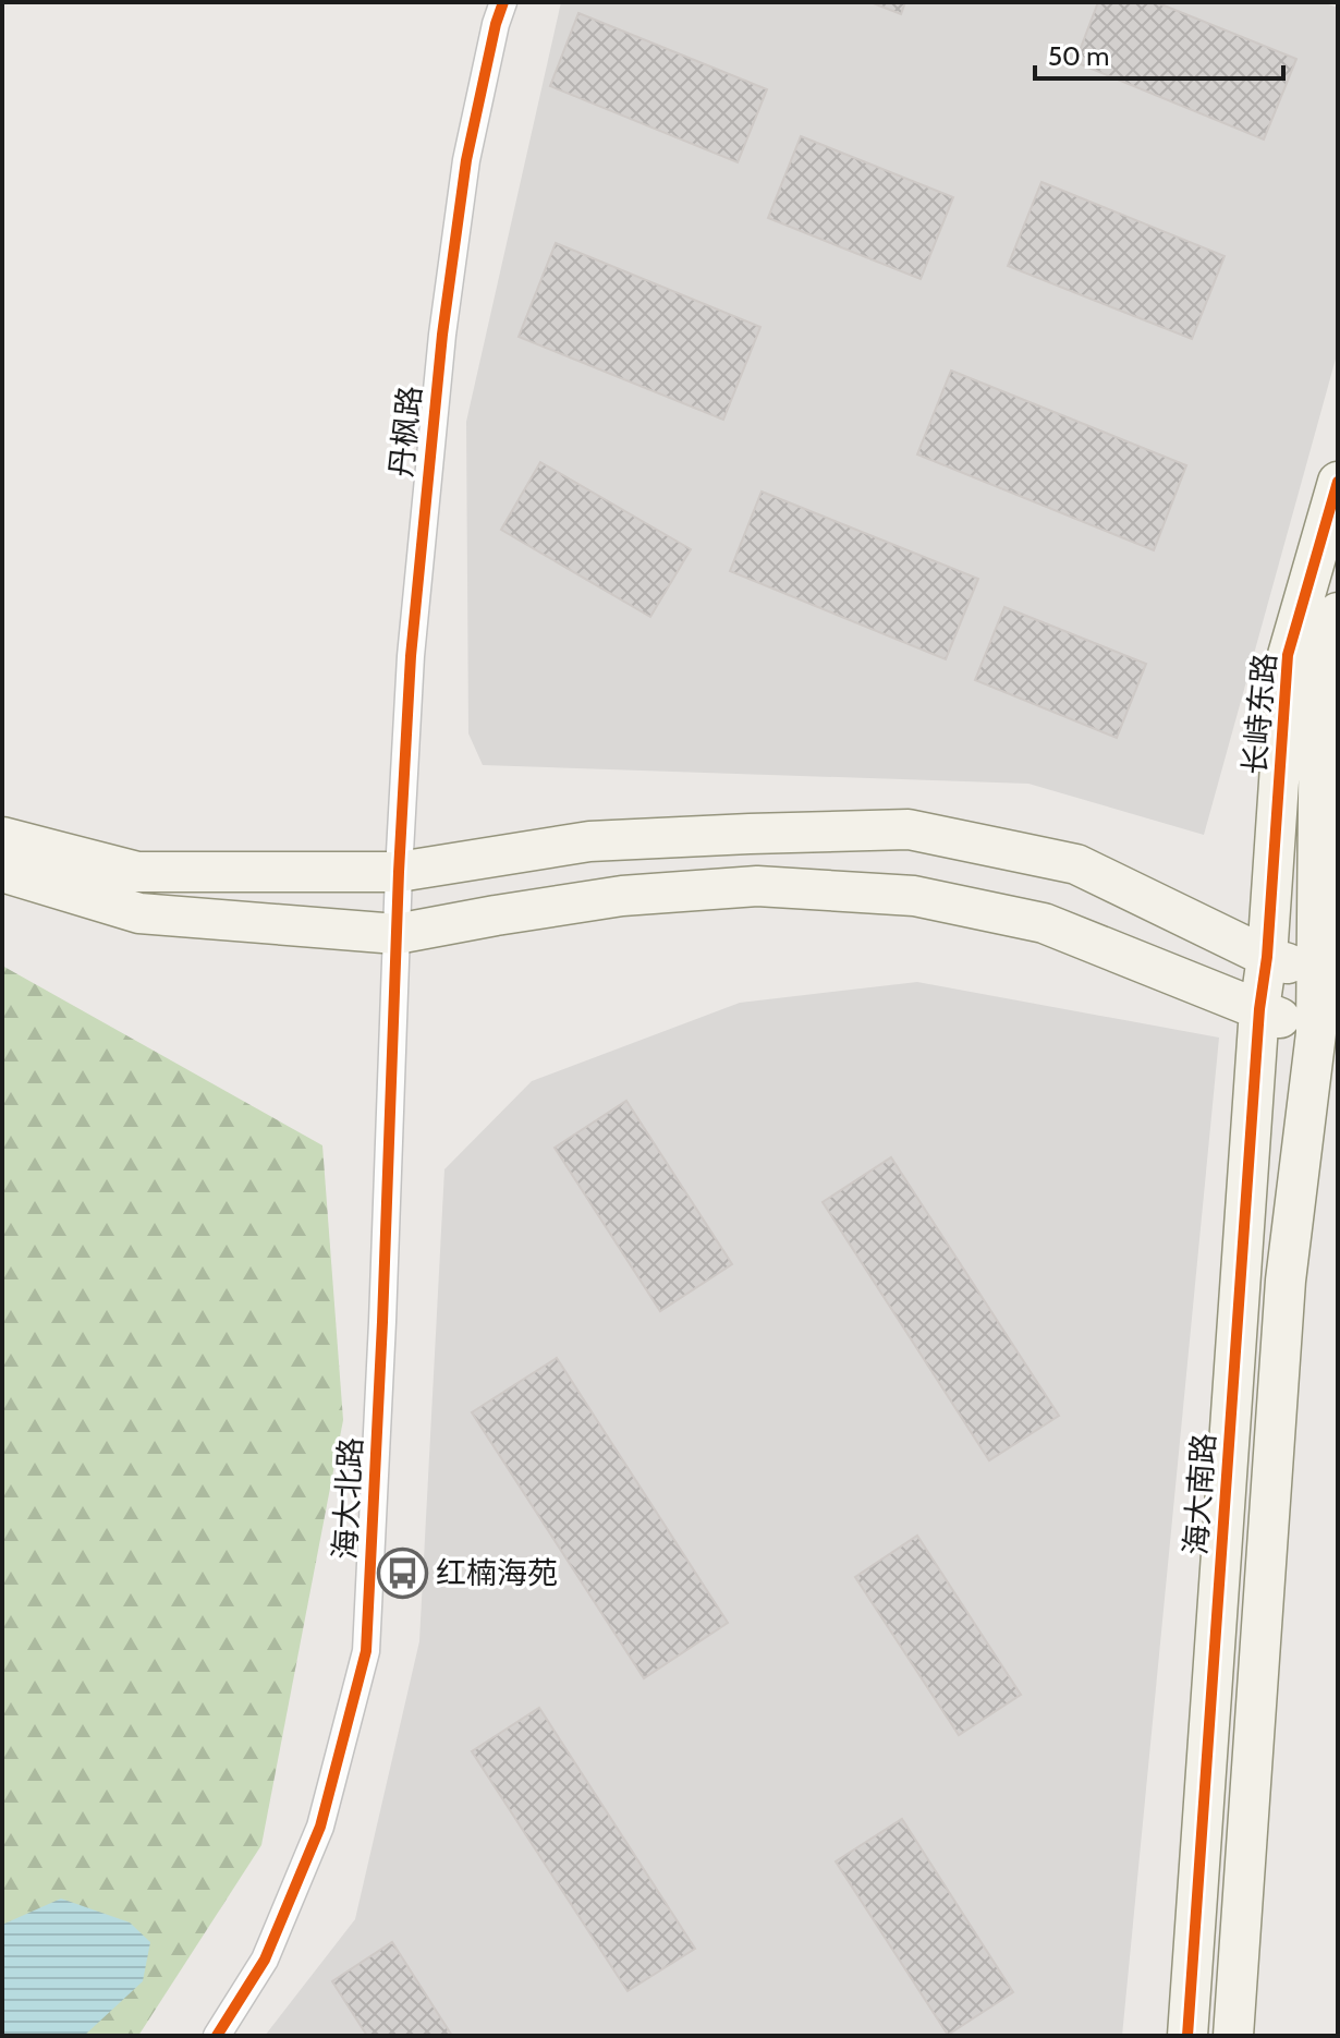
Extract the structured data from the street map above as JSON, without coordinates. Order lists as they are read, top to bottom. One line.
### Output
{"streets":{"street":["丹枫路","长峙东路","海大南路","海大北路"]},"crossings":[["丹枫路","海大北路"],["长峙东路","海大南路"]],"places":{"bus stop":["红楠海苑"]},"scale_bar":"50 m"}
